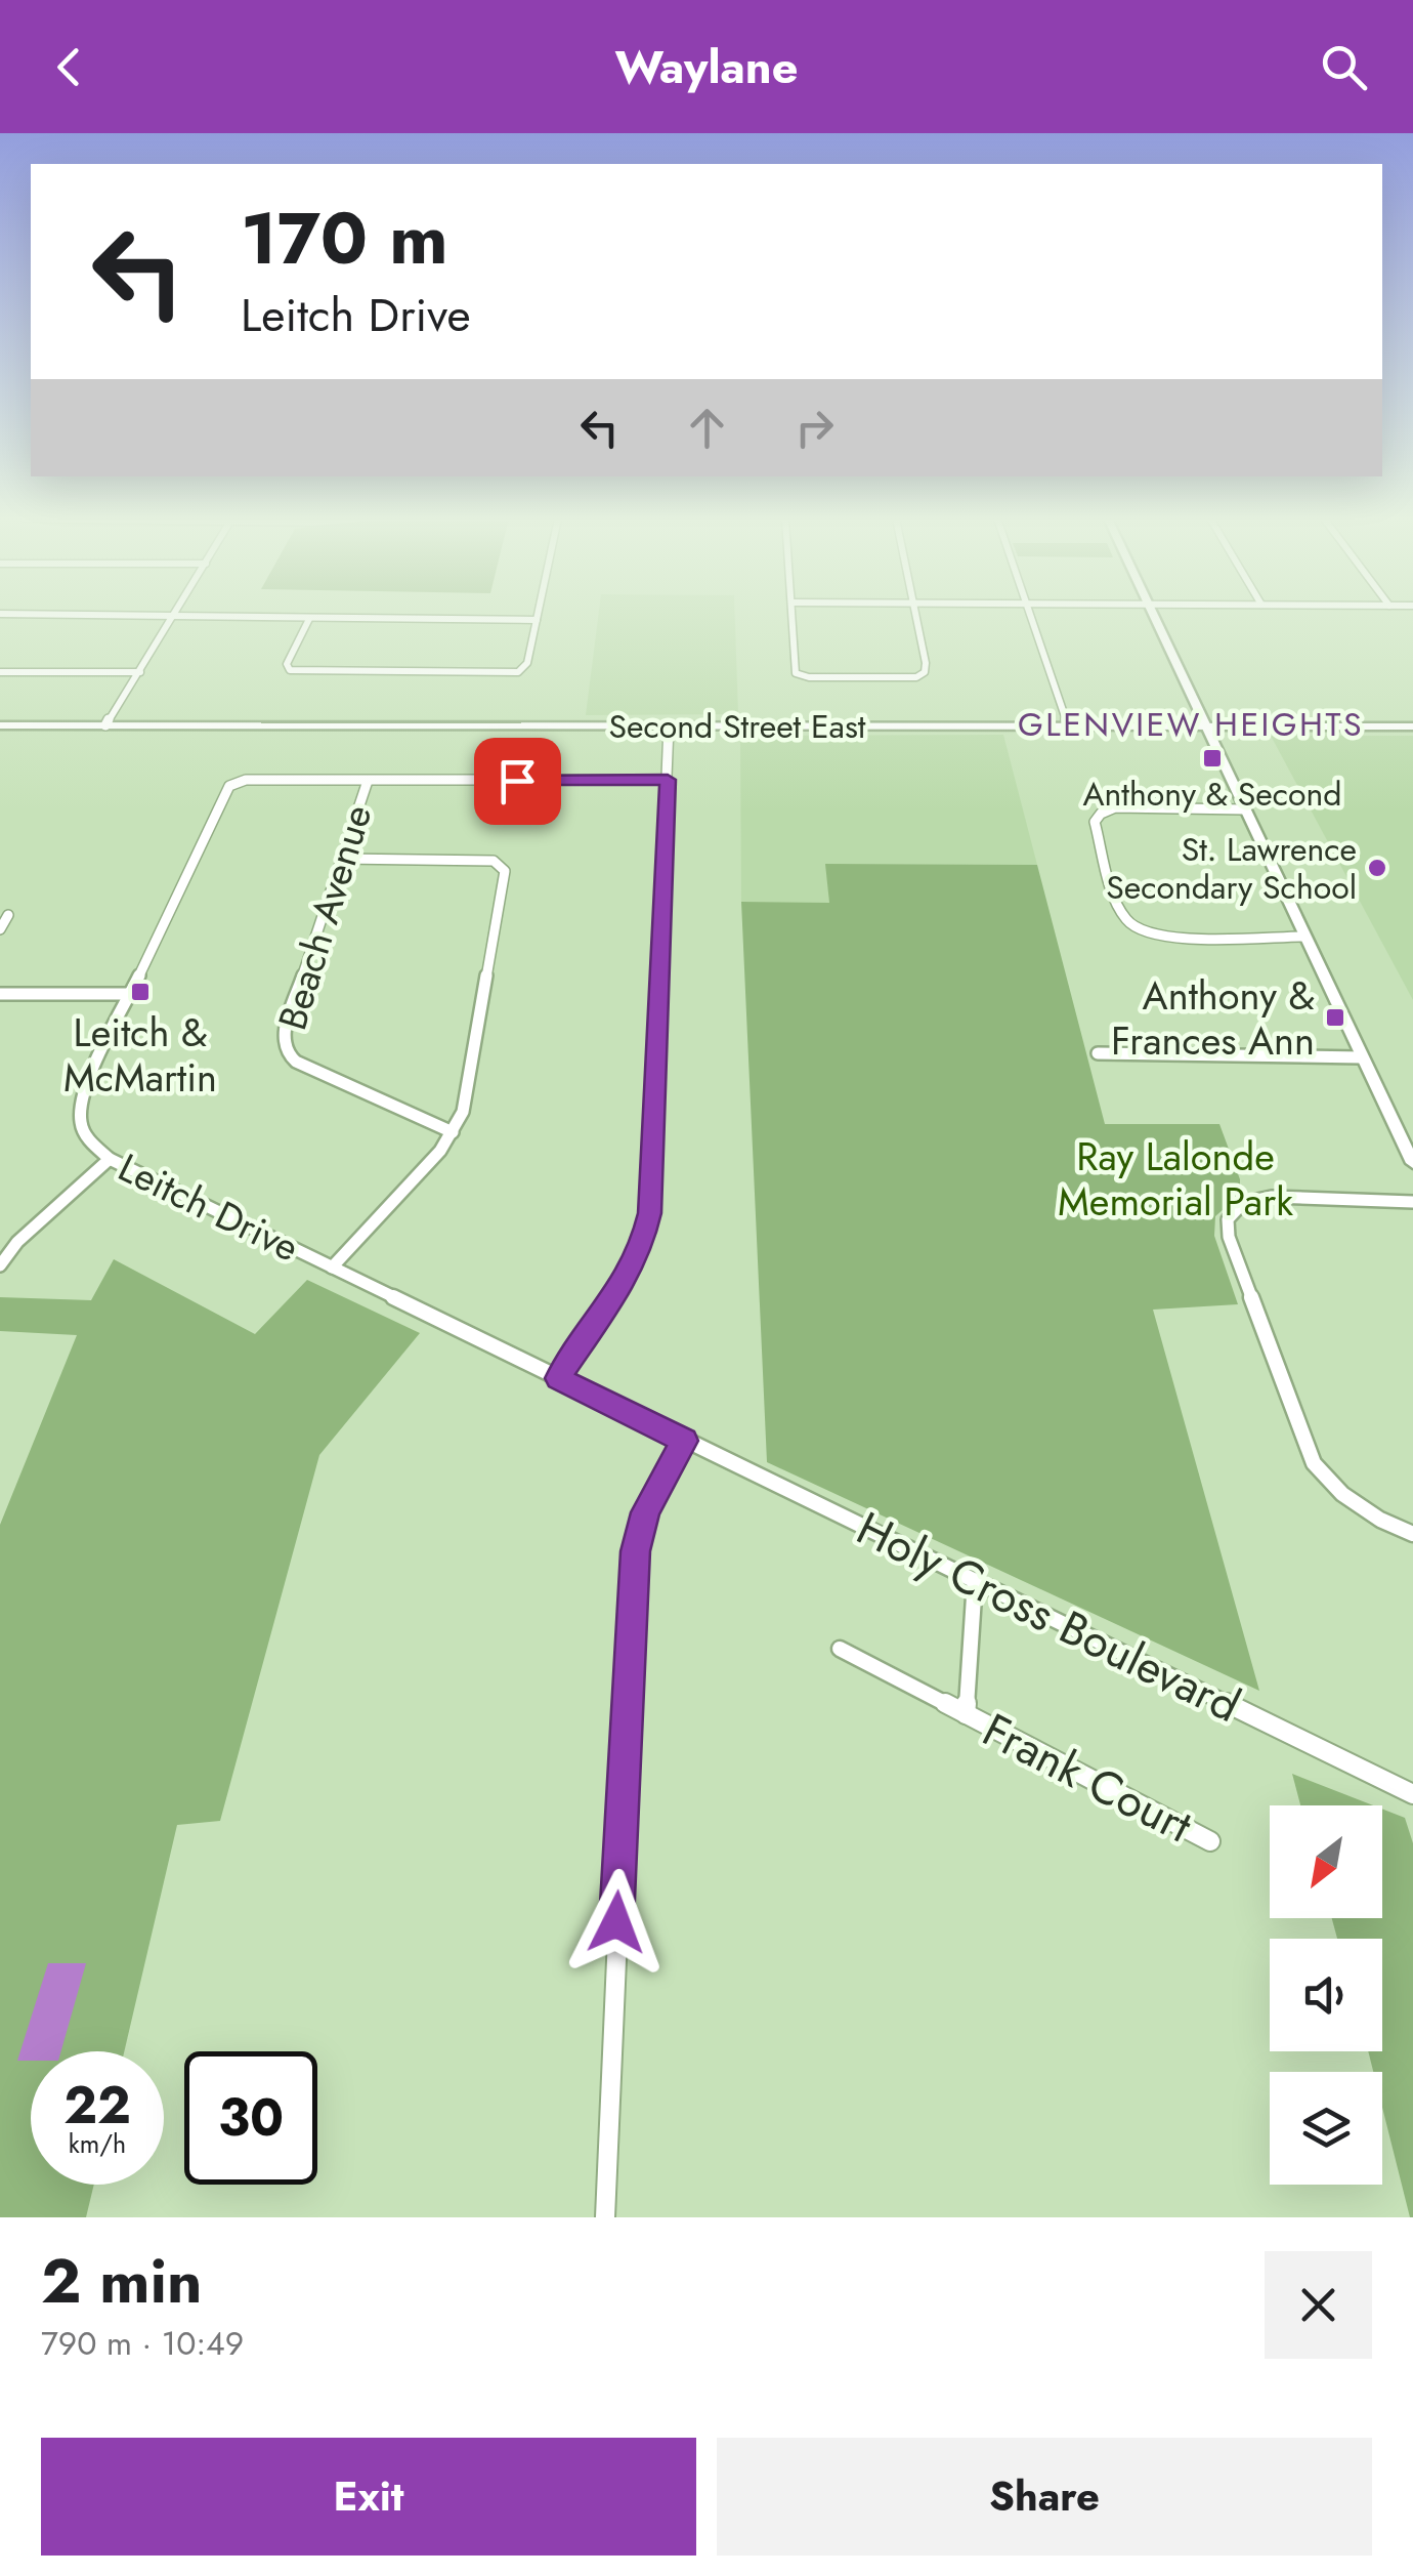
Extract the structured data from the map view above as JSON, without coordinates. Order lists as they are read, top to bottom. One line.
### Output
{"streets":{"main road":["Second Street East"],"street":["Beach Avenue","Leitch Drive","Holy Cross Boulevard","Frank Court"]},"crossings":[["Beach Avenue","Leitch Drive"],["Leitch Drive","Holy Cross Boulevard"]],"districts":["GLENVIEW HEIGHTS"],"parks":["Ray Lalonde Memorial Park"],"places":{"transit":["Anthony & Second","Leitch & McMartin","Anthony & Frances Ann"],"other":["St. Lawrence Secondary School"]},"north":"bottom left","page":{"header":"Waylane","turn":["170 m","Leitch Drive"],"speed":"22 km/h","limit":"30","heading":["2 min","790 m · 10:49"],"buttons":["Exit","Share"]}}
